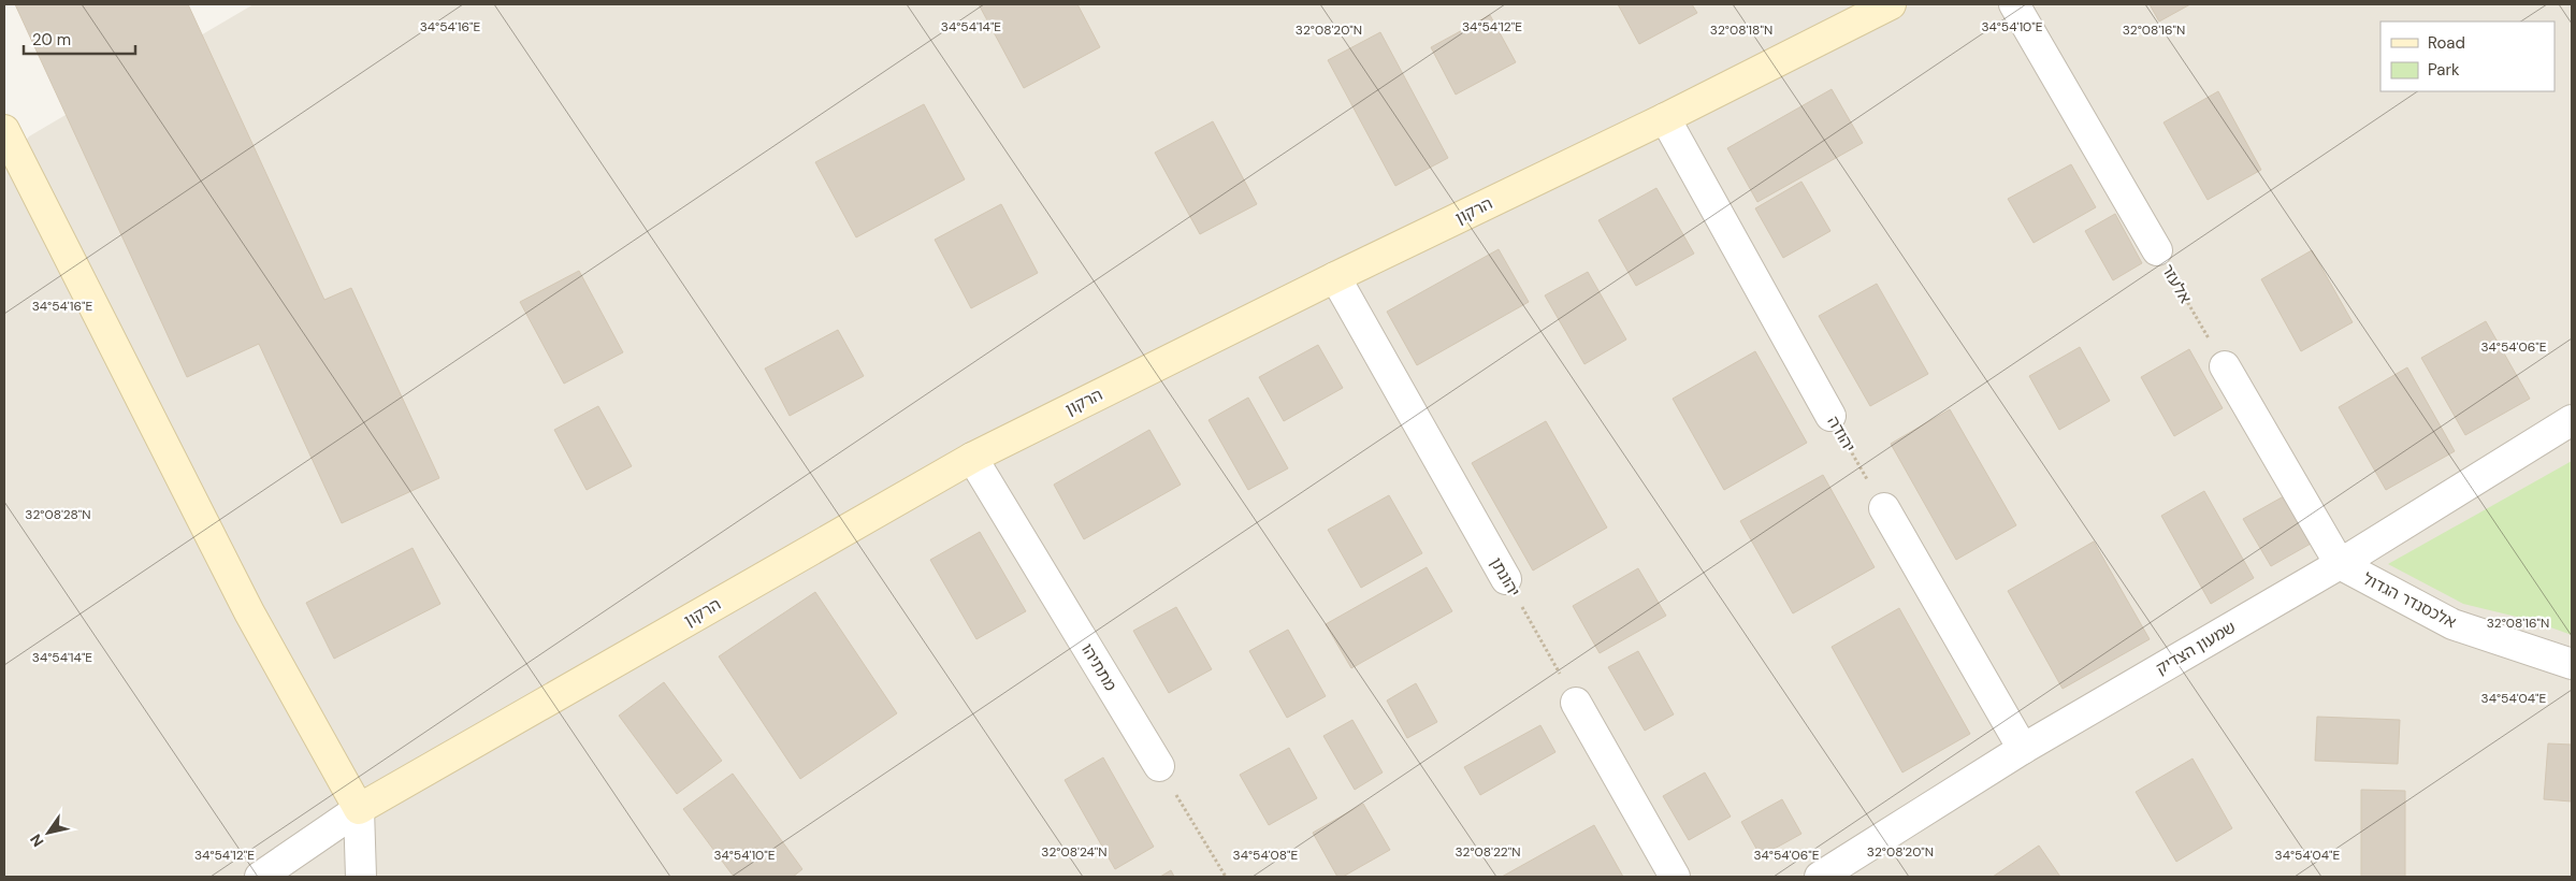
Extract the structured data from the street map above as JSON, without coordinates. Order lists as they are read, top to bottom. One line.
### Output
{"streets":{"street":["הרקון","אלעזר","יהודה","יהונתן","אלכסנדר הגדול","שמעון הצדיק","מתתיהו"]},"crossings":[["הרקון","יהודה"],["הרקון","יהונתן"],["הרקון","מתתיהו"],["אלכסנדר הגדול","שמעון הצדיק"]],"legend":["Road","Park"],"scale_bar":"20 m","north":"bottom left","coordinates":["34°54'16\"E","34°54'14\"E","34°54'12\"E","34°54'10\"E","32°08'20\"N","32°08'18\"N","32°08'16\"N","34°54'06\"E","32°08'28\"N","34°54'04\"E","32°08'24\"N","32°08'22\"N","34°54'08\"E"]}
